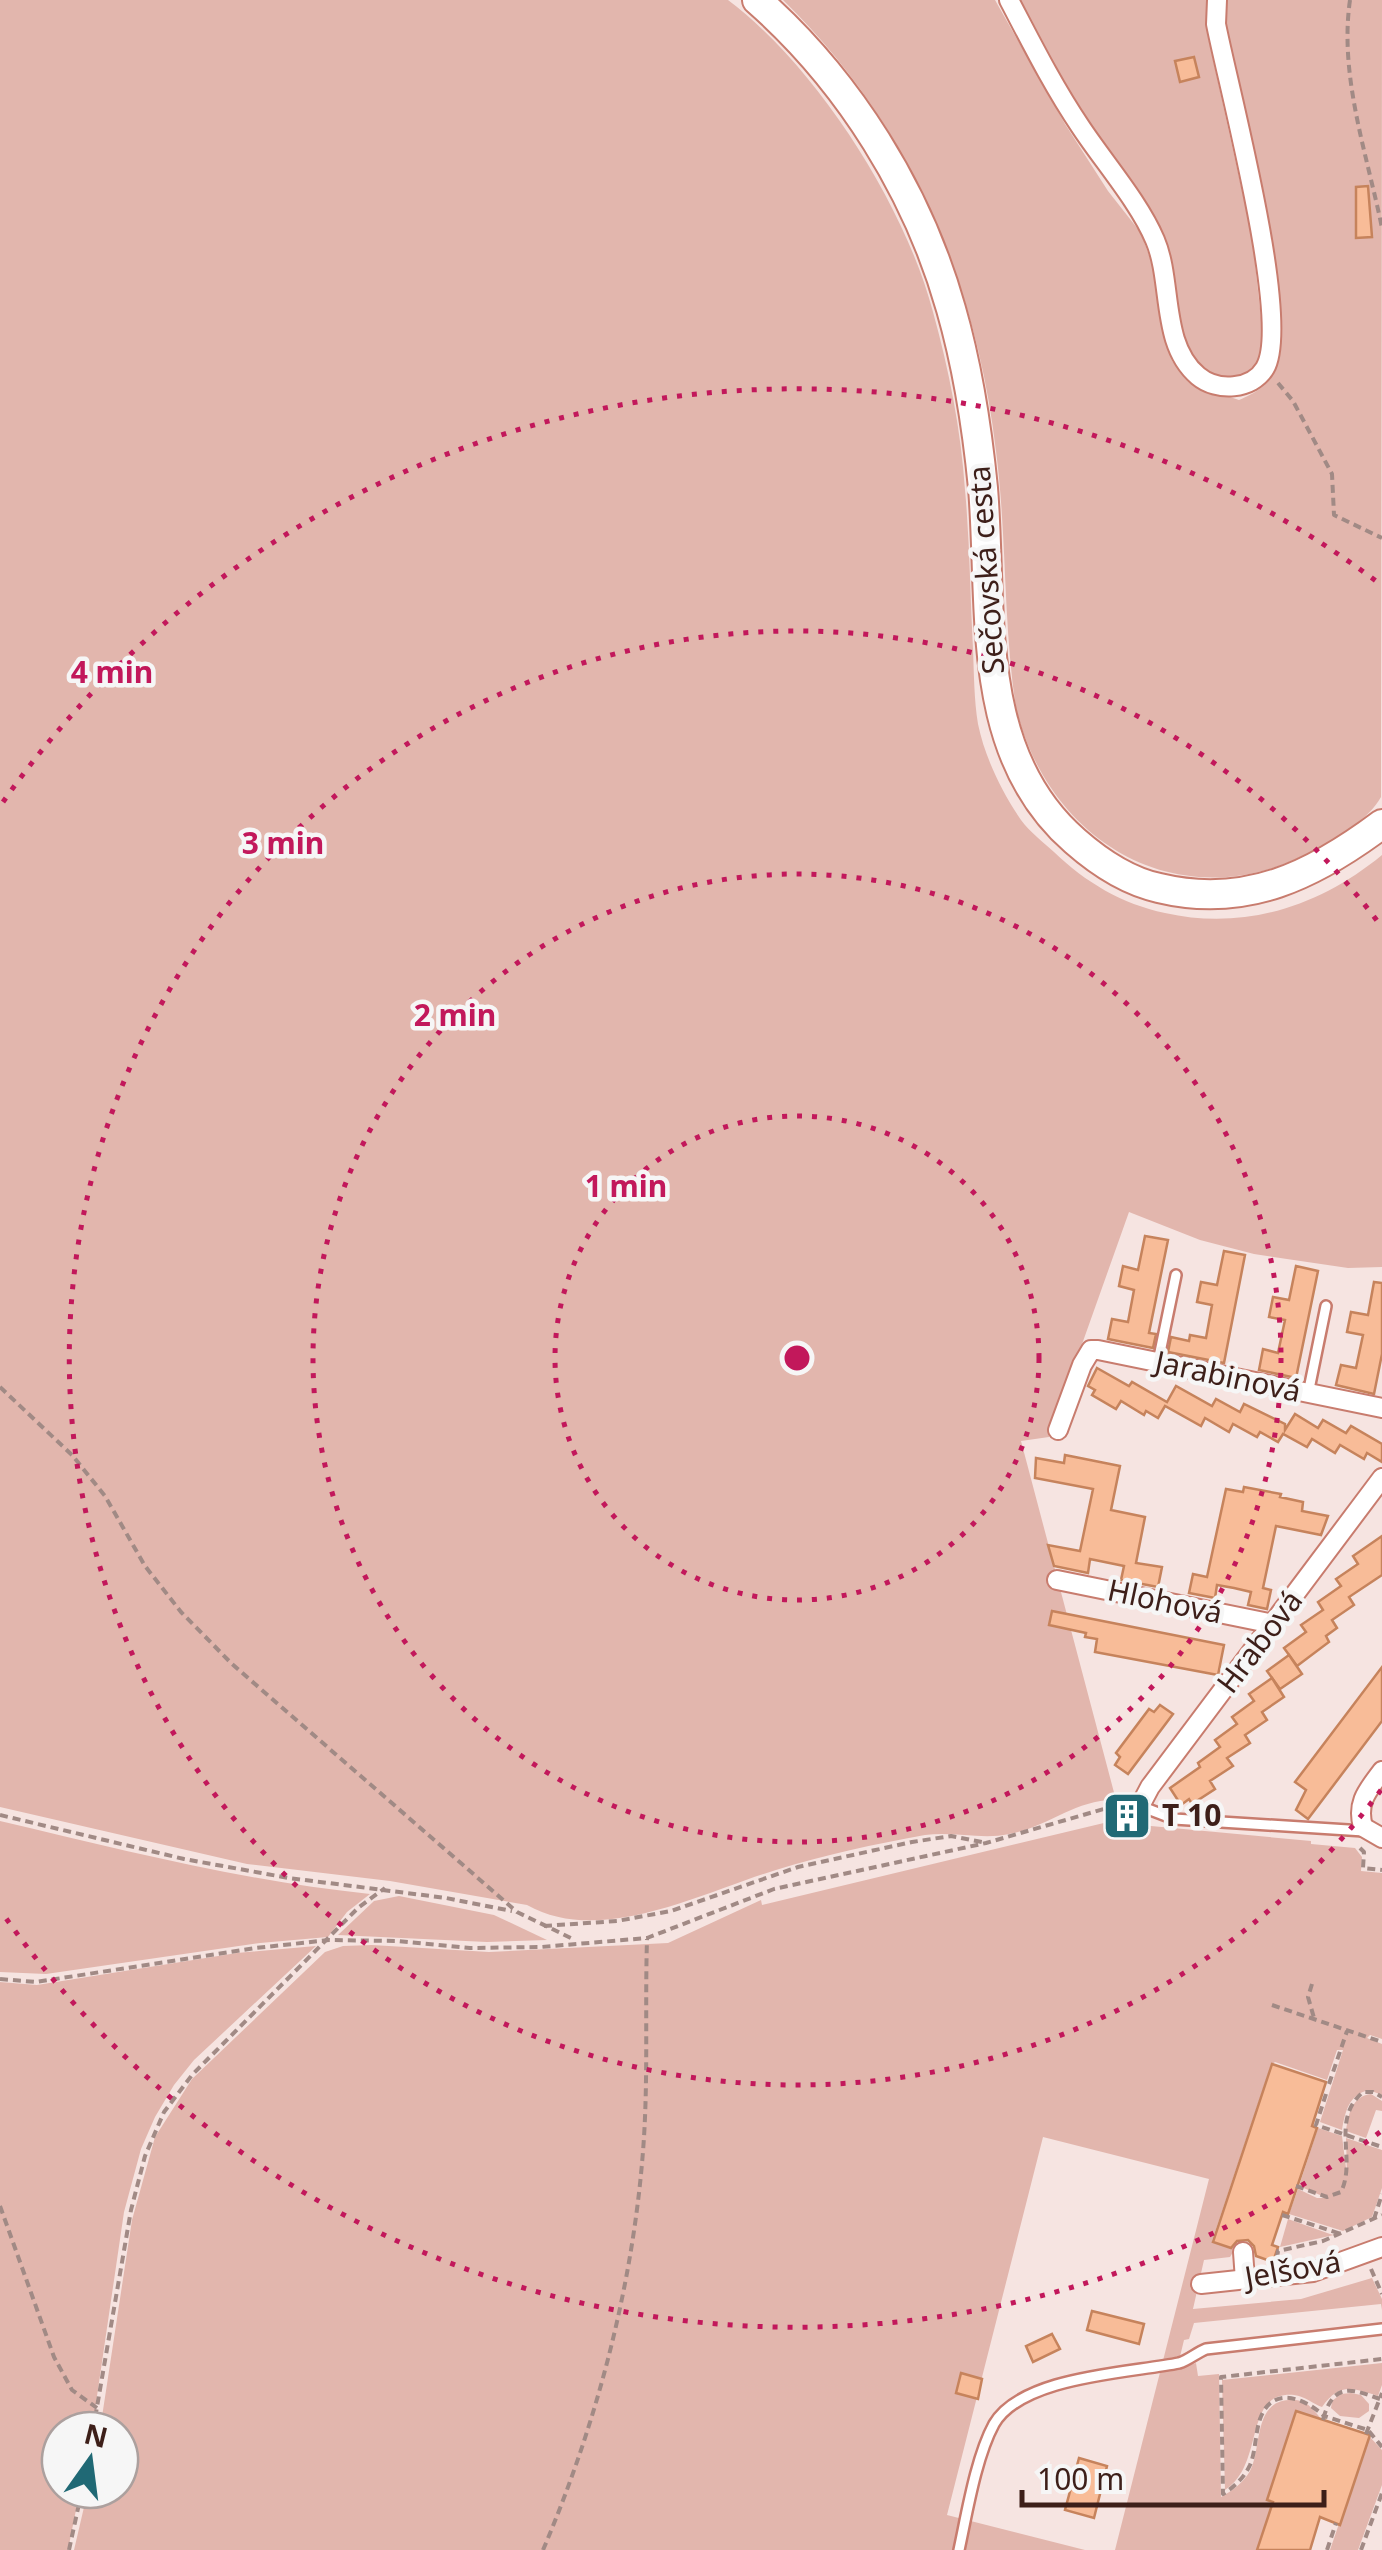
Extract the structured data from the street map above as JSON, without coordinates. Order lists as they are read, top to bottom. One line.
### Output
{"streets":{"main road":["Sečovská cesta"],"street":["Jarabinová","Hlohová","Hrabová","Jelšová"]},"crossings":[["Hlohová","Hrabová"]],"places":{"building":["T 10"]},"scale_bar":"100 m","north":"top","rings":["4 min","3 min","2 min","1 min"]}
